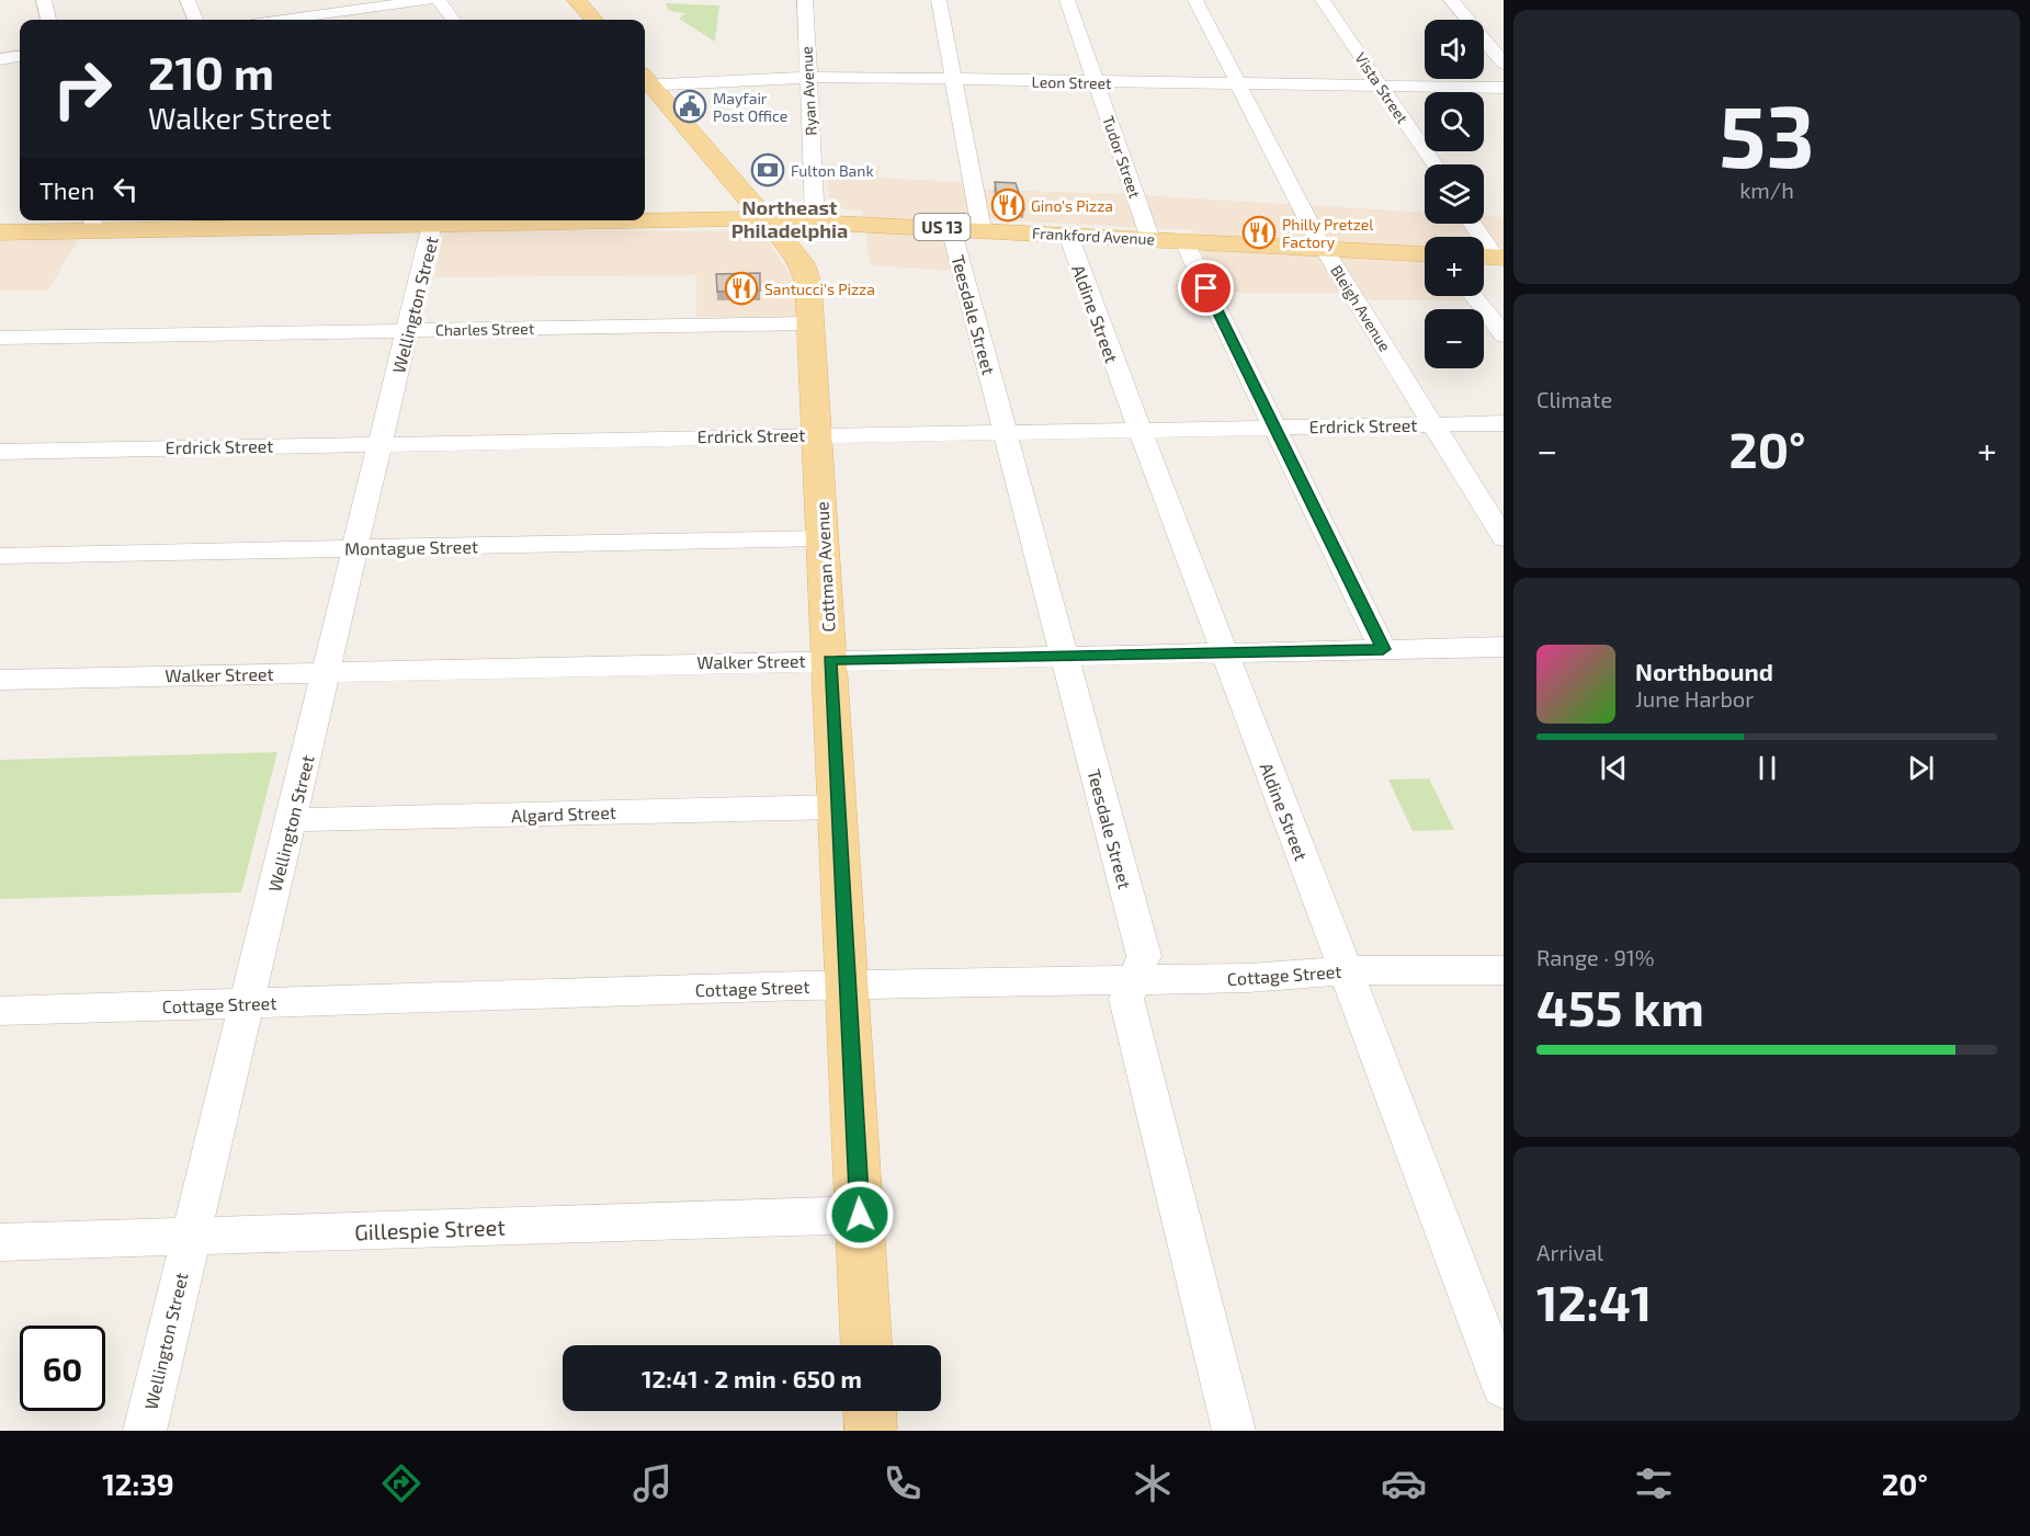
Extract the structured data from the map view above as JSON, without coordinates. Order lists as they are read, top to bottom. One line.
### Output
{"streets":{"main road":["US 13","Frankford Avenue","Cottman Avenue"],"street":["Leon Street","Vista Street","Ryan Avenue","Tudor Street","Wellington Street","Bleigh Avenue","Aldine Street","Teesdale Street","Charles Street","Erdrick Street","Montague Street","Walker Street","Algard Street","Cottage Street","Gillespie Street"]},"crossings":[["Leon Street","Vista Street"],["Leon Street","Ryan Avenue"],["Leon Street","Tudor Street"],["Leon Street","Bleigh Avenue"],["Ryan Avenue","Frankford Avenue"],["Tudor Street","Frankford Avenue"],["Frankford Avenue","Bleigh Avenue"],["Frankford Avenue","Aldine Street"],["Frankford Avenue","Teesdale Street"],["Frankford Avenue","Cottman Avenue"],["Wellington Street","Charles Street"],["Wellington Street","Erdrick Street"],["Wellington Street","Montague Street"],["Wellington Street","Walker Street"],["Wellington Street","Algard Street"],["Wellington Street","Cottage Street"],["Wellington Street","Gillespie Street"],["Bleigh Avenue","Erdrick Street"],["Aldine Street","Erdrick Street"],["Aldine Street","Walker Street"],["Aldine Street","Cottage Street"],["Teesdale Street","Erdrick Street"],["Teesdale Street","Walker Street"],["Teesdale Street","Cottage Street"],["Charles Street","Cottman Avenue"],["Erdrick Street","Cottman Avenue"],["Montague Street","Cottman Avenue"],["Cottman Avenue","Walker Street"],["Cottman Avenue","Algard Street"],["Cottman Avenue","Cottage Street"],["Cottman Avenue","Gillespie Street"]],"districts":["Northeast Philadelphia"],"places":{"public building":["Mayfair Post Office"],"bank":["Fulton Bank"],"restaurant":["Gino's Pizza","Philly Pretzel Factory","Santucci's Pizza"]},"page":{"tile":[["53","km/h"],"Climate",["Range · 91%","455 km"],["Arrival","12:41"]],"map_buttons":["+","−"],"turn":["210 m","Walker Street"],"then":"Then","heat":["−","20°","+"],"song":["Northbound","June Harbor"],"limit":"60","trip":"12:41 · 2 min · 650 m","tabs":["12:39","20°"]}}
